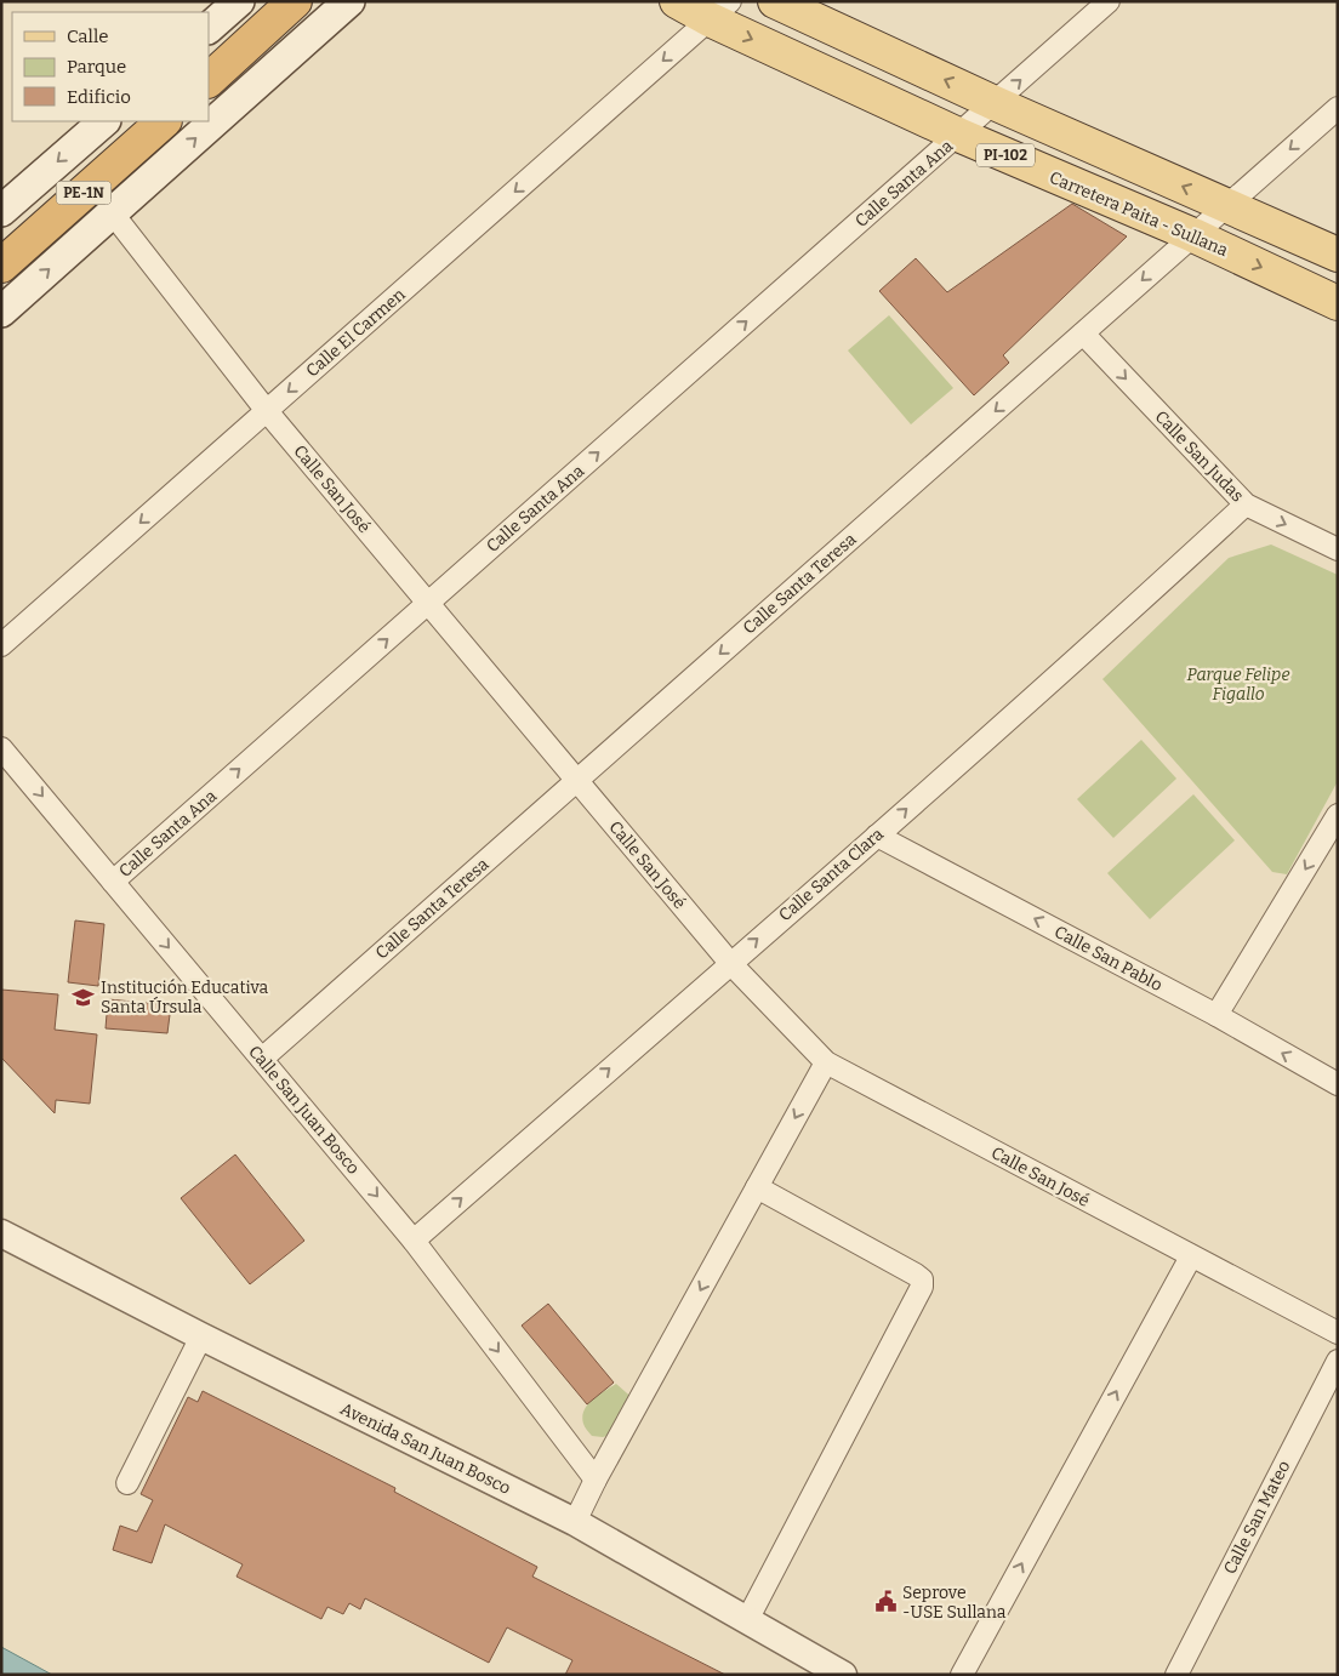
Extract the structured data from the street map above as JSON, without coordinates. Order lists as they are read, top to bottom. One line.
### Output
{"streets":{"highway":["PE-1N"],"main road":["PI-102","Carretera Paita - Sullana"],"street":["Calle Santa Ana","Calle El Carmen","Calle San Judas","Calle San José","Calle Santa Teresa","Calle Santa Clara","Calle San Pablo","Calle San Juan Bosco","Avenida San Juan Bosco","Calle San Mateo"]},"crossings":[["PI-102","Calle Santa Ana"],["PI-102","Calle Santa Teresa"],["Calle Santa Ana","Carretera Paita - Sullana"],["Calle Santa Ana","Calle San José"],["Calle Santa Ana","Calle San Juan Bosco"],["Carretera Paita - Sullana","Calle El Carmen"],["Carretera Paita - Sullana","Calle Santa Teresa"],["Calle El Carmen","Calle San José"],["Calle San Judas","Calle Santa Teresa"],["Calle San Judas","Calle Santa Clara"],["Calle San José","Calle Santa Teresa"],["Calle San José","Calle Santa Clara"],["Calle Santa Teresa","Calle San Juan Bosco"],["Calle Santa Clara","Calle San Pablo"],["Calle Santa Clara","Calle San Juan Bosco"]],"one_way":["Calle Santa Ana","Calle El Carmen","Calle San Judas","Calle Santa Teresa","Calle Santa Clara","Calle San Pablo","Calle San Juan Bosco"],"parks":["Parque Felipe Figallo"],"places":{"school or university":["Institución Educativa Santa Úrsula"],"public building":["Seprove -USE Sullana"]},"legend":["Calle","Parque","Edificio"]}
